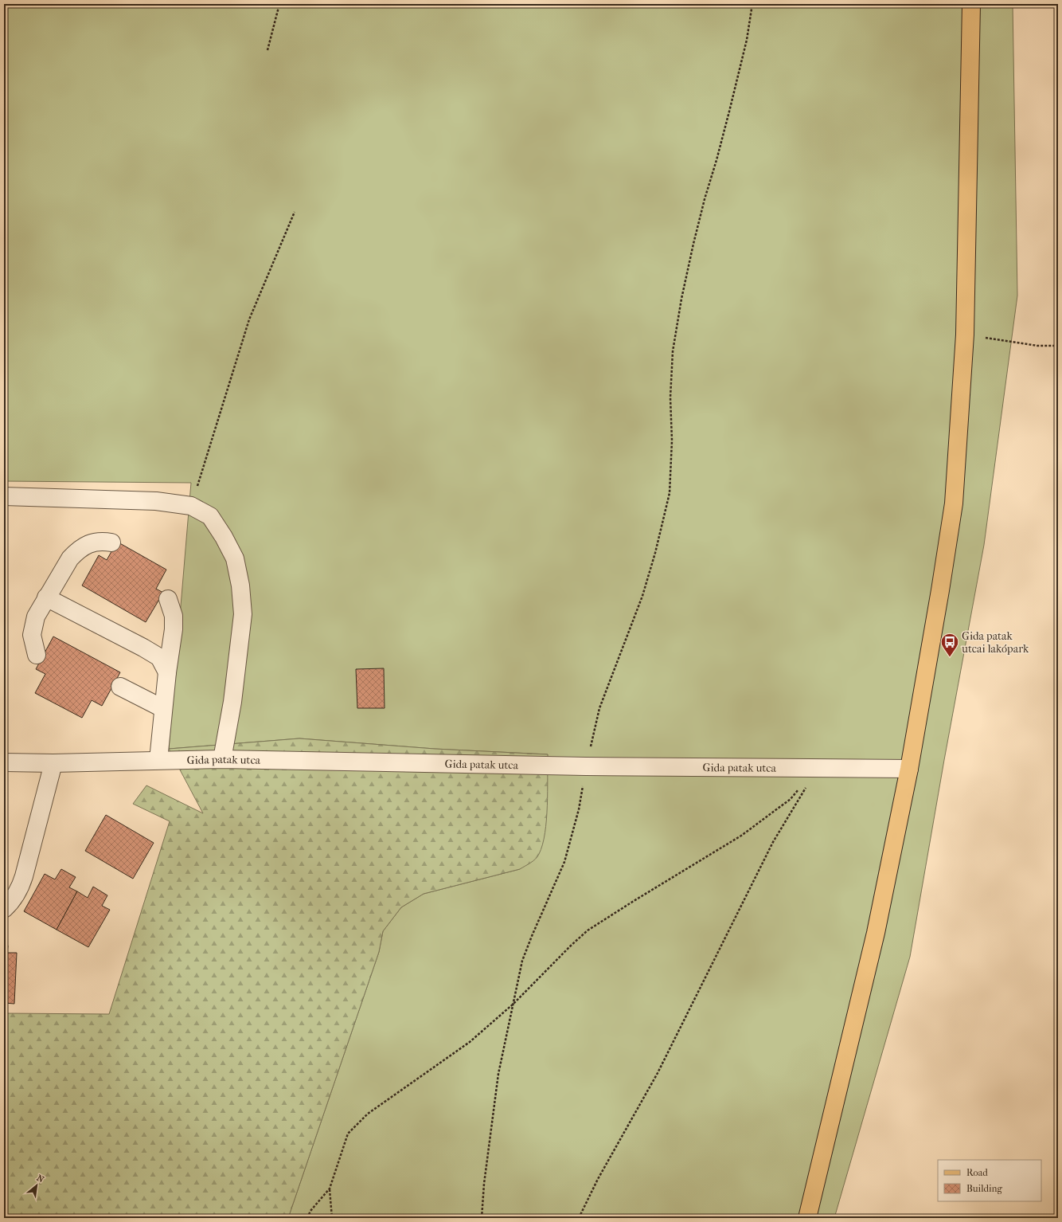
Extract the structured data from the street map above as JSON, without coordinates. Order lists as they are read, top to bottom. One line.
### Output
{"streets":{"street":["Gida patak utca"]},"places":{"bus stop":["Gida patak utcai lakópark"]},"legend":["Road","Building"],"north":"top right"}
